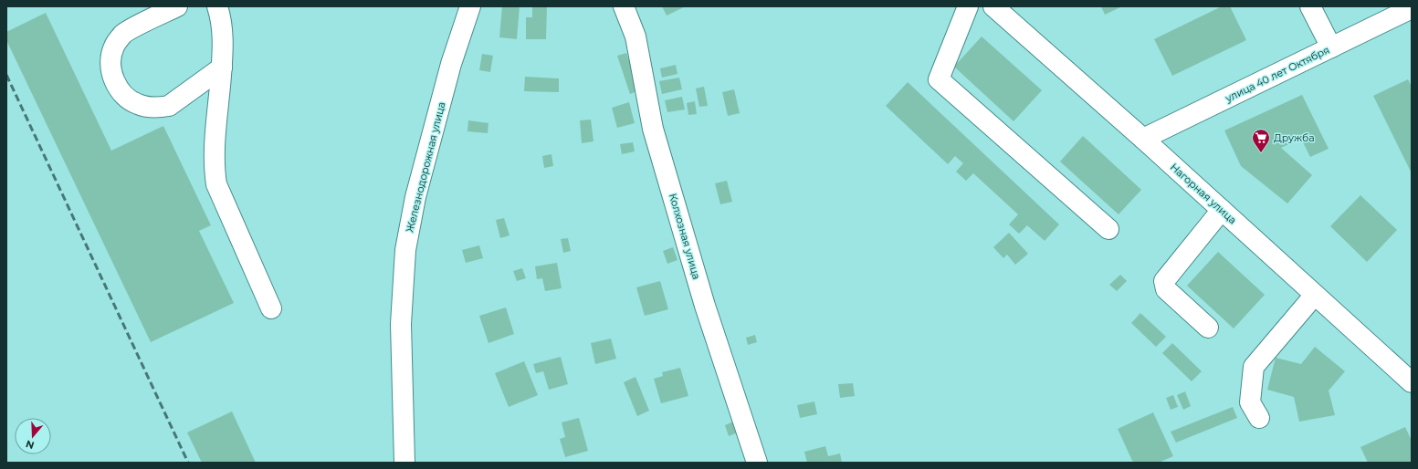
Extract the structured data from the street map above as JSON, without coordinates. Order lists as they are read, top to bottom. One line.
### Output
{"streets":{"street":["улица 40 лет Октября","Железнодорожная улица","Нагорная улица","Колхозная улица"]},"crossings":[["улица 40 лет Октября","Нагорная улица"]],"places":{"supermarket":["Дружба"]},"north":"bottom"}
